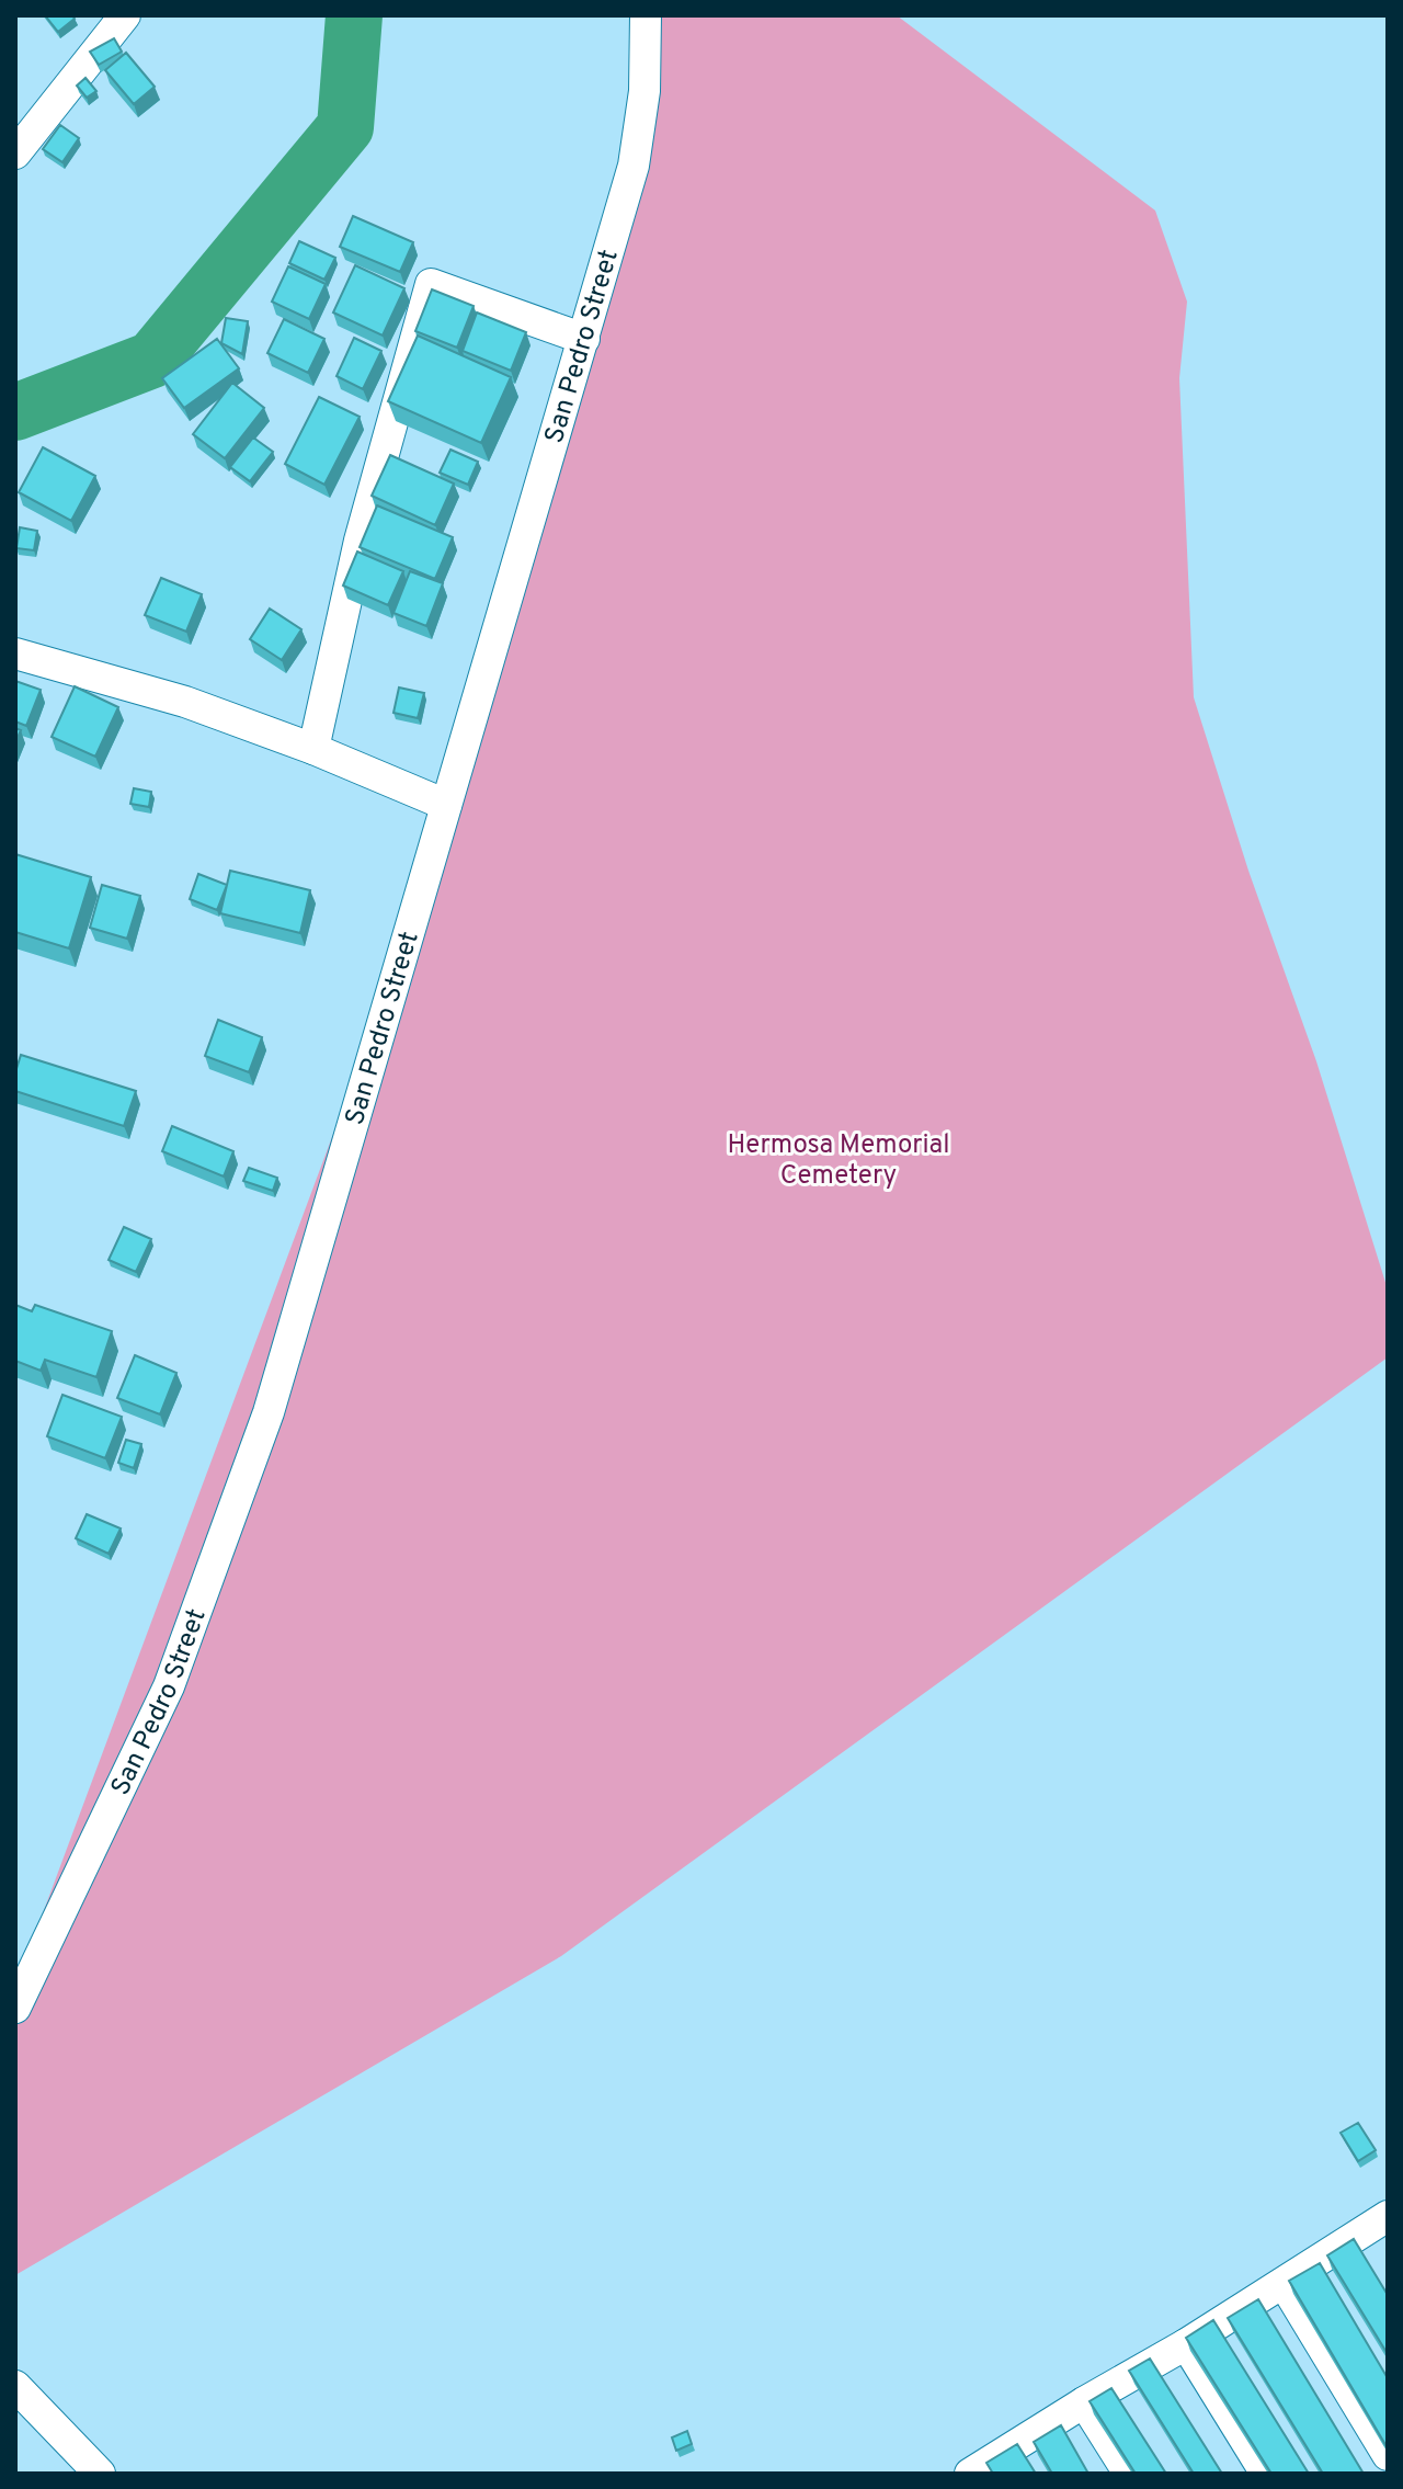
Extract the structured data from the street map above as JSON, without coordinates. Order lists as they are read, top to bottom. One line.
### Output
{"streets":{"street":["San Pedro Street"]},"parks":["Hermosa Memorial Cemetery"]}
